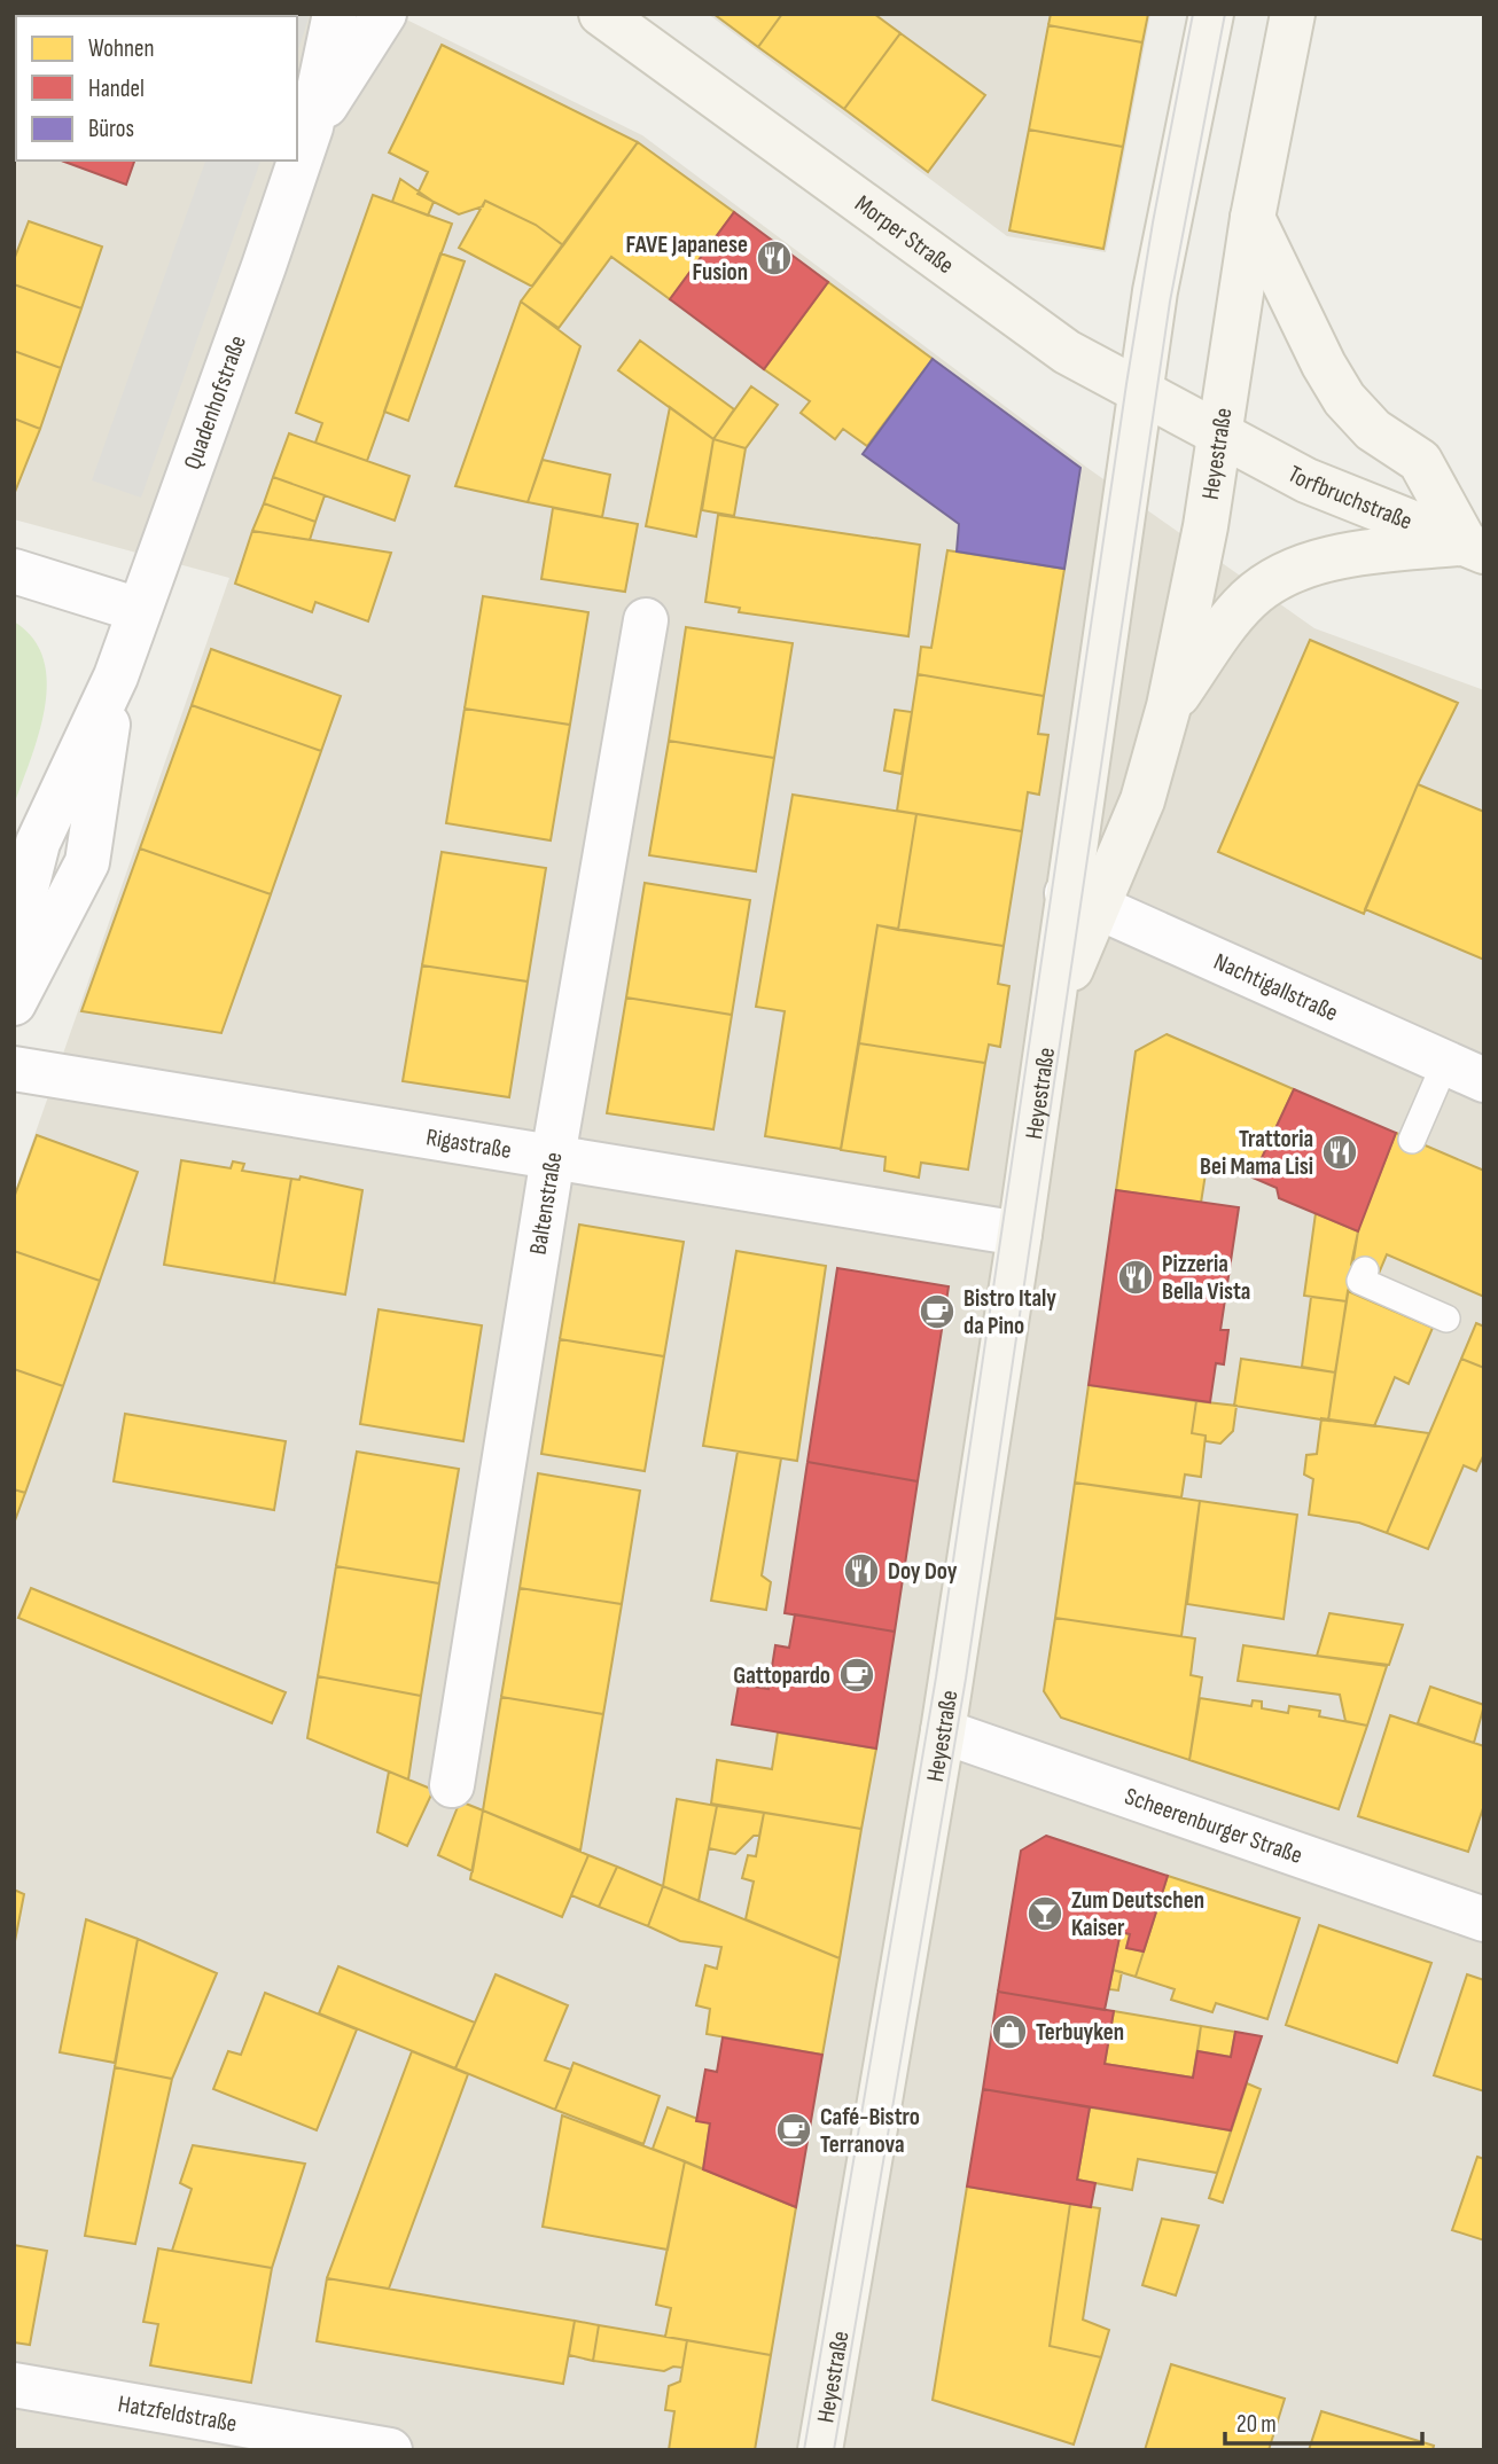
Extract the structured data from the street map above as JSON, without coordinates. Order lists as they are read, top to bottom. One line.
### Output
{"streets":{"main road":["Morper Straße","Heyestraße","Torfbruchstraße"],"street":["Quadenhofstraße","Nachtigallstraße","Rigastraße","Baltenstraße","Scheerenburger Straße","Hatzfeldstraße"]},"crossings":[["Morper Straße","Heyestraße"],["Morper Straße","Torfbruchstraße"],["Heyestraße","Torfbruchstraße"],["Heyestraße","Nachtigallstraße"],["Heyestraße","Rigastraße"],["Heyestraße","Scheerenburger Straße"],["Rigastraße","Baltenstraße"]],"places":{"restaurant":["FAVE Japanese Fusion","Trattoria Bei Mama Lisi","Pizzeria Bella Vista","Doy Doy"],"cafe":["Bistro Italy da Pino","Gattopardo","Café-Bistro Terranova"],"bar":["Zum Deutschen Kaiser"],"shop":["Terbuyken"]},"legend":["Wohnen","Handel","Büros"],"scale_bar":"20 m"}
